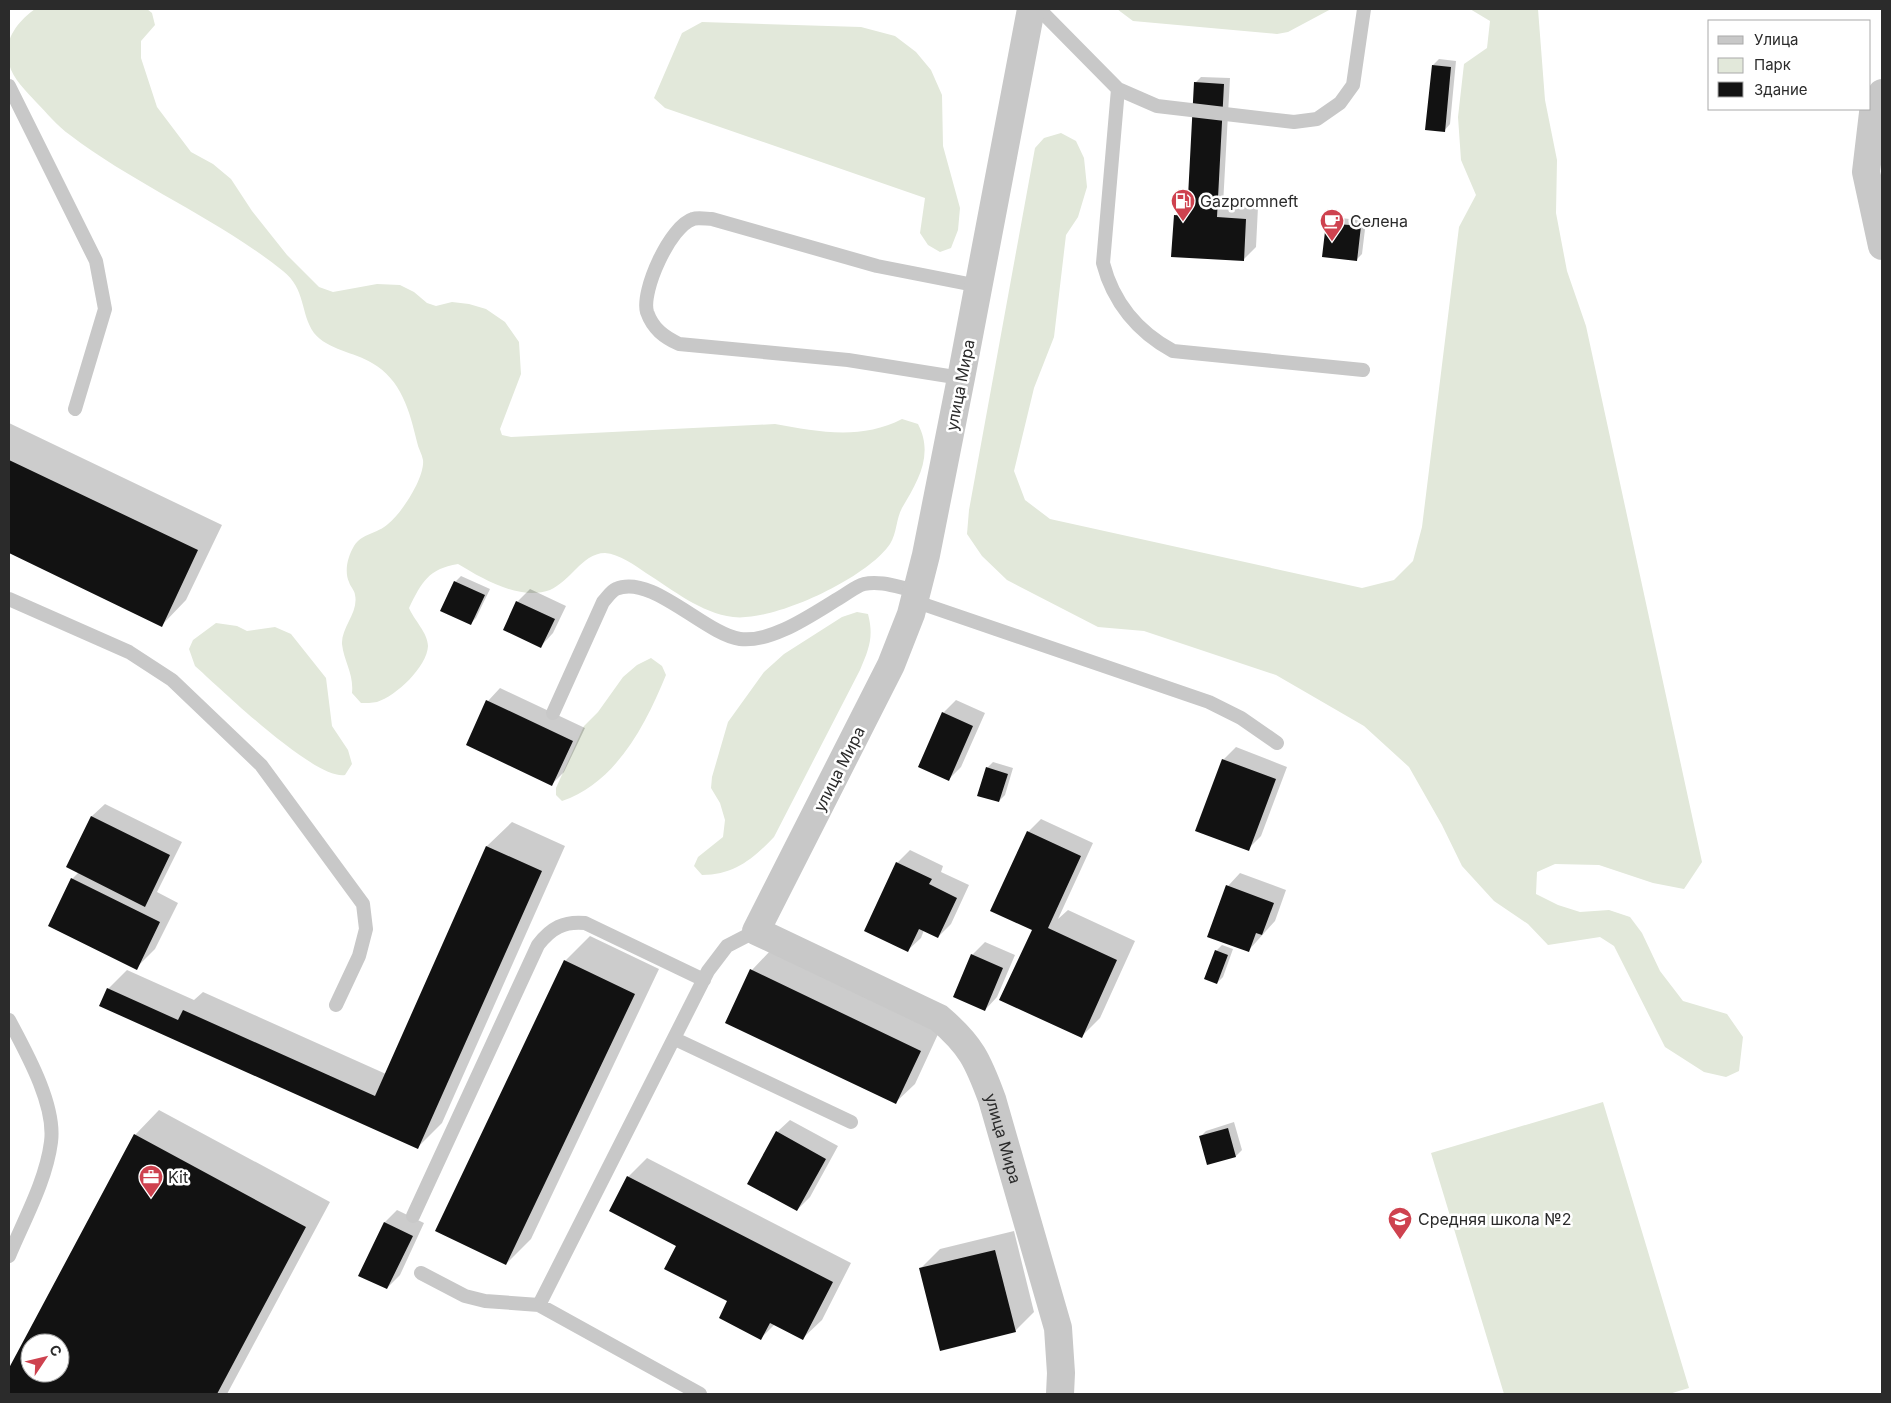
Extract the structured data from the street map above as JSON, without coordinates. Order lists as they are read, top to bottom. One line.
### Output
{"streets":{"street":["улица Мира"]},"places":{"fuel station":["Gazpromneft"],"cafe":["Селена"],"office":["Kit"],"school or university":["Средняя школа №2"]},"legend":["Улица","Парк","Здание"],"north":"top right"}
